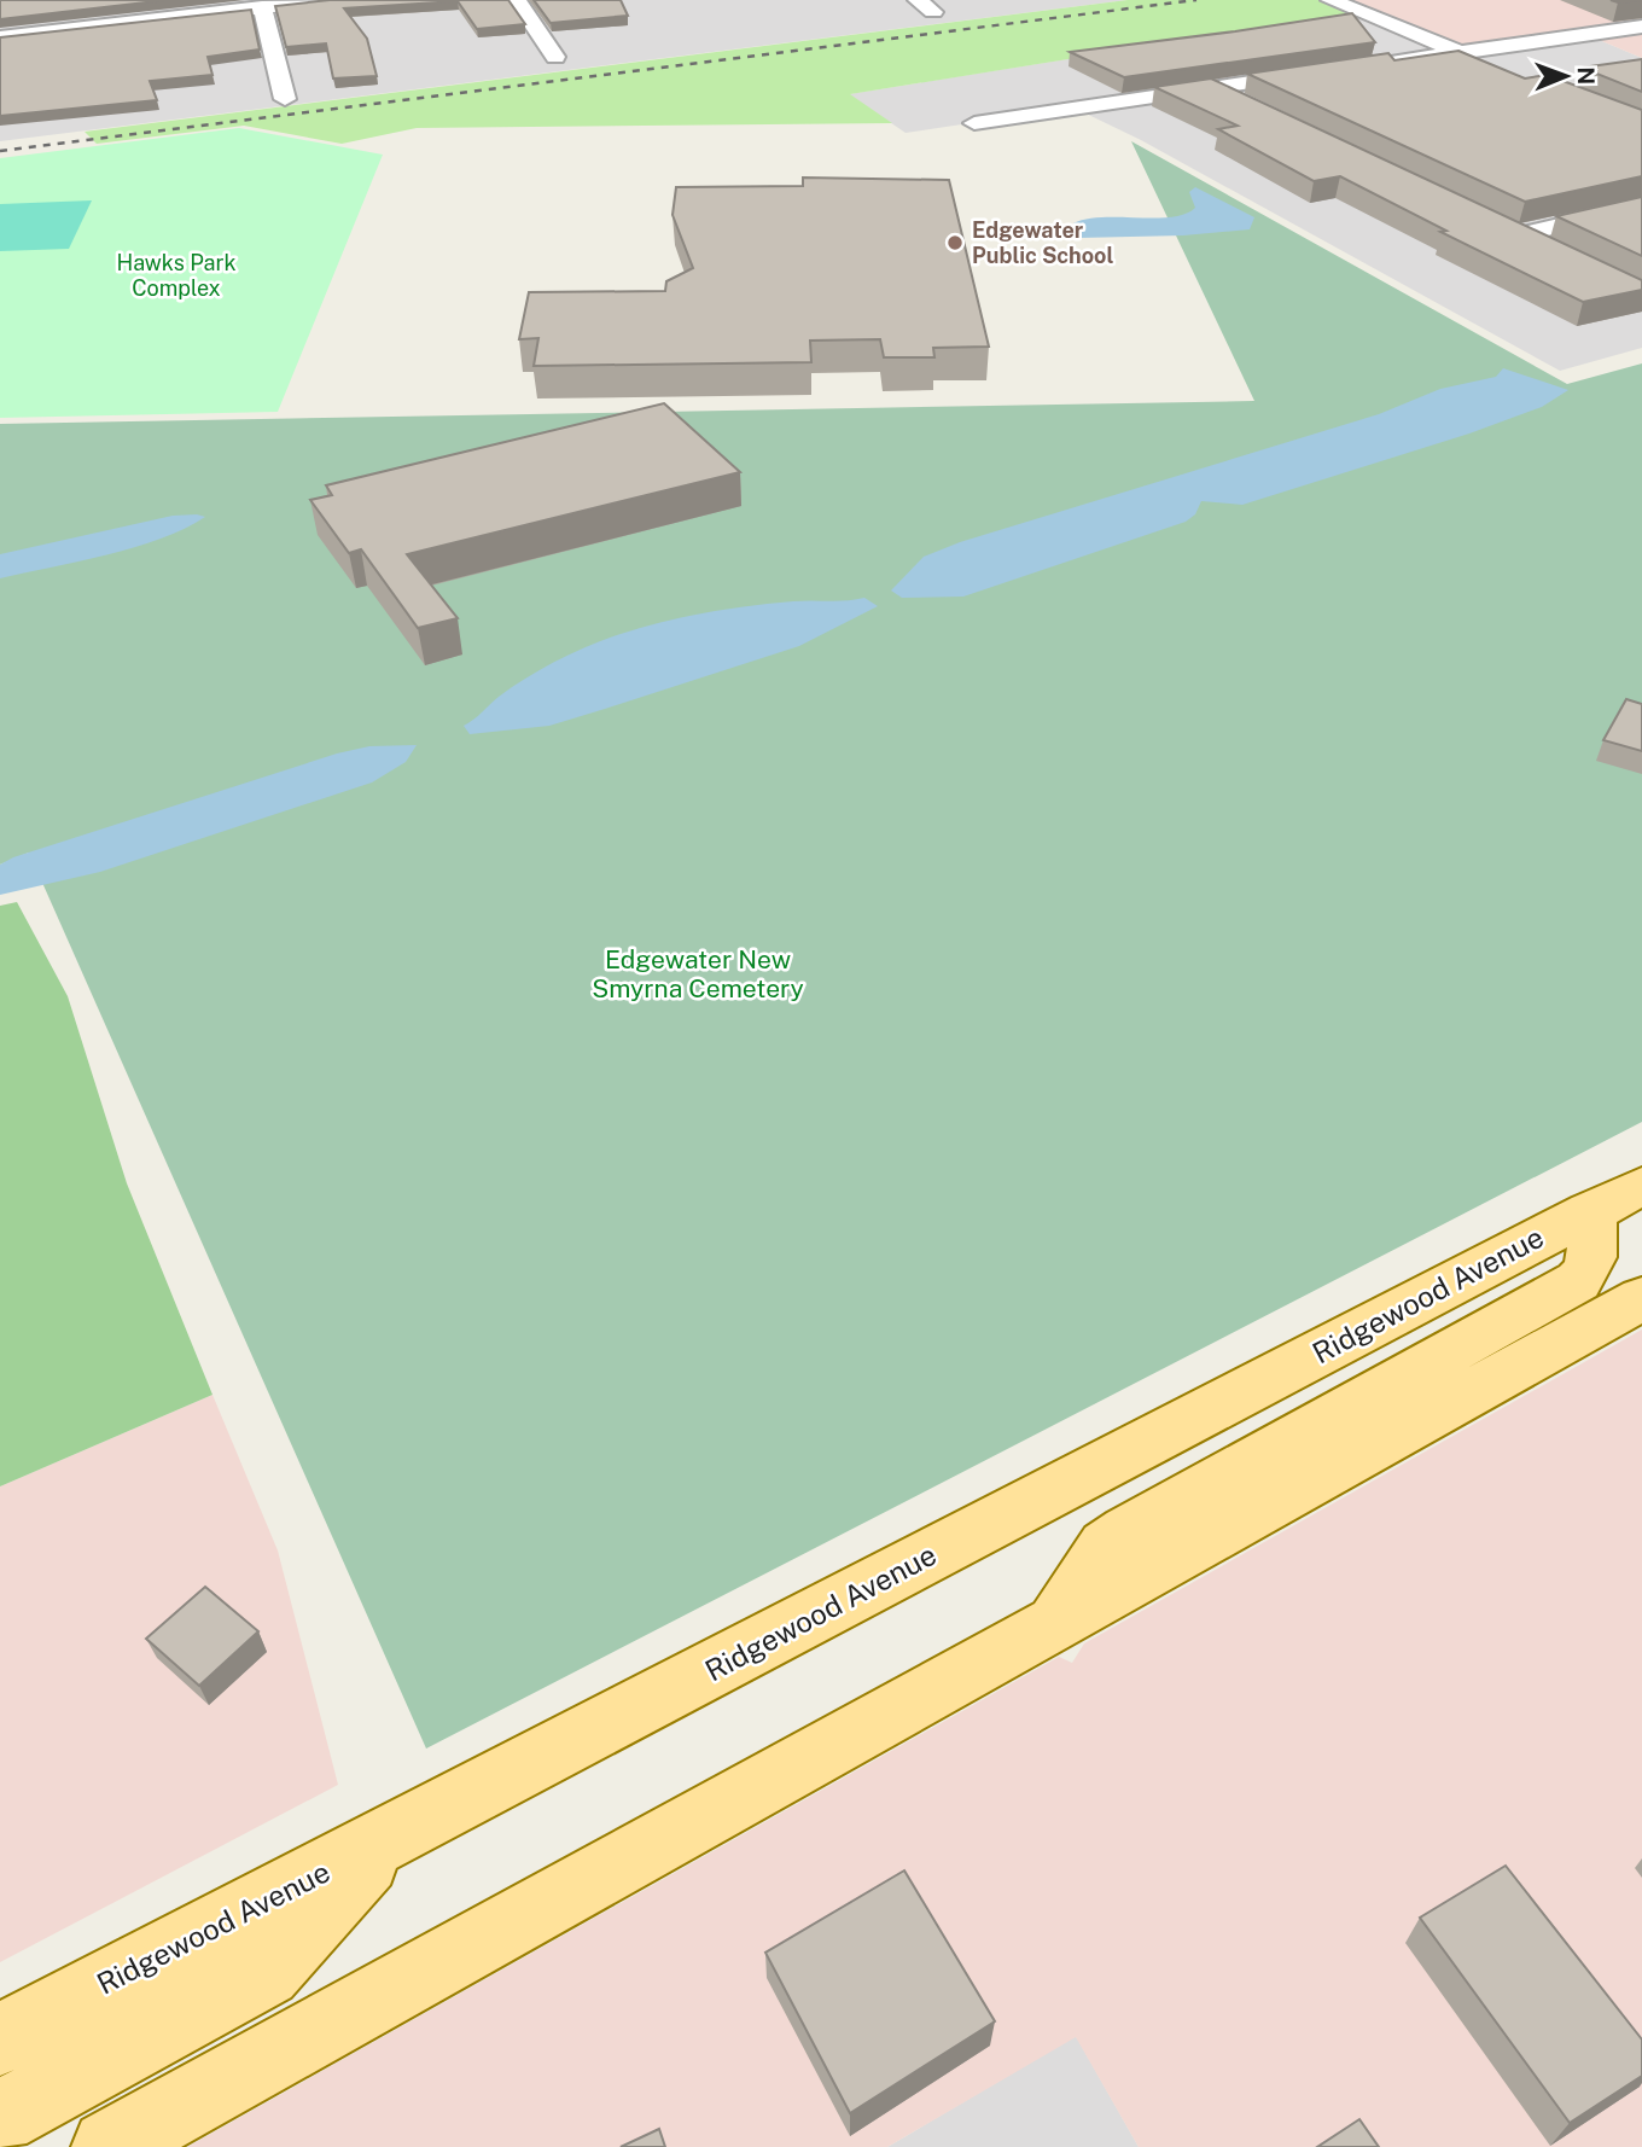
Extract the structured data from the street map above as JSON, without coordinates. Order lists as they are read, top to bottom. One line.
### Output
{"streets":{"main road":["Ridgewood Avenue"]},"parks":["Hawks Park Complex","Edgewater New Smyrna Cemetery"],"places":["Edgewater Public School"],"north":"right"}
